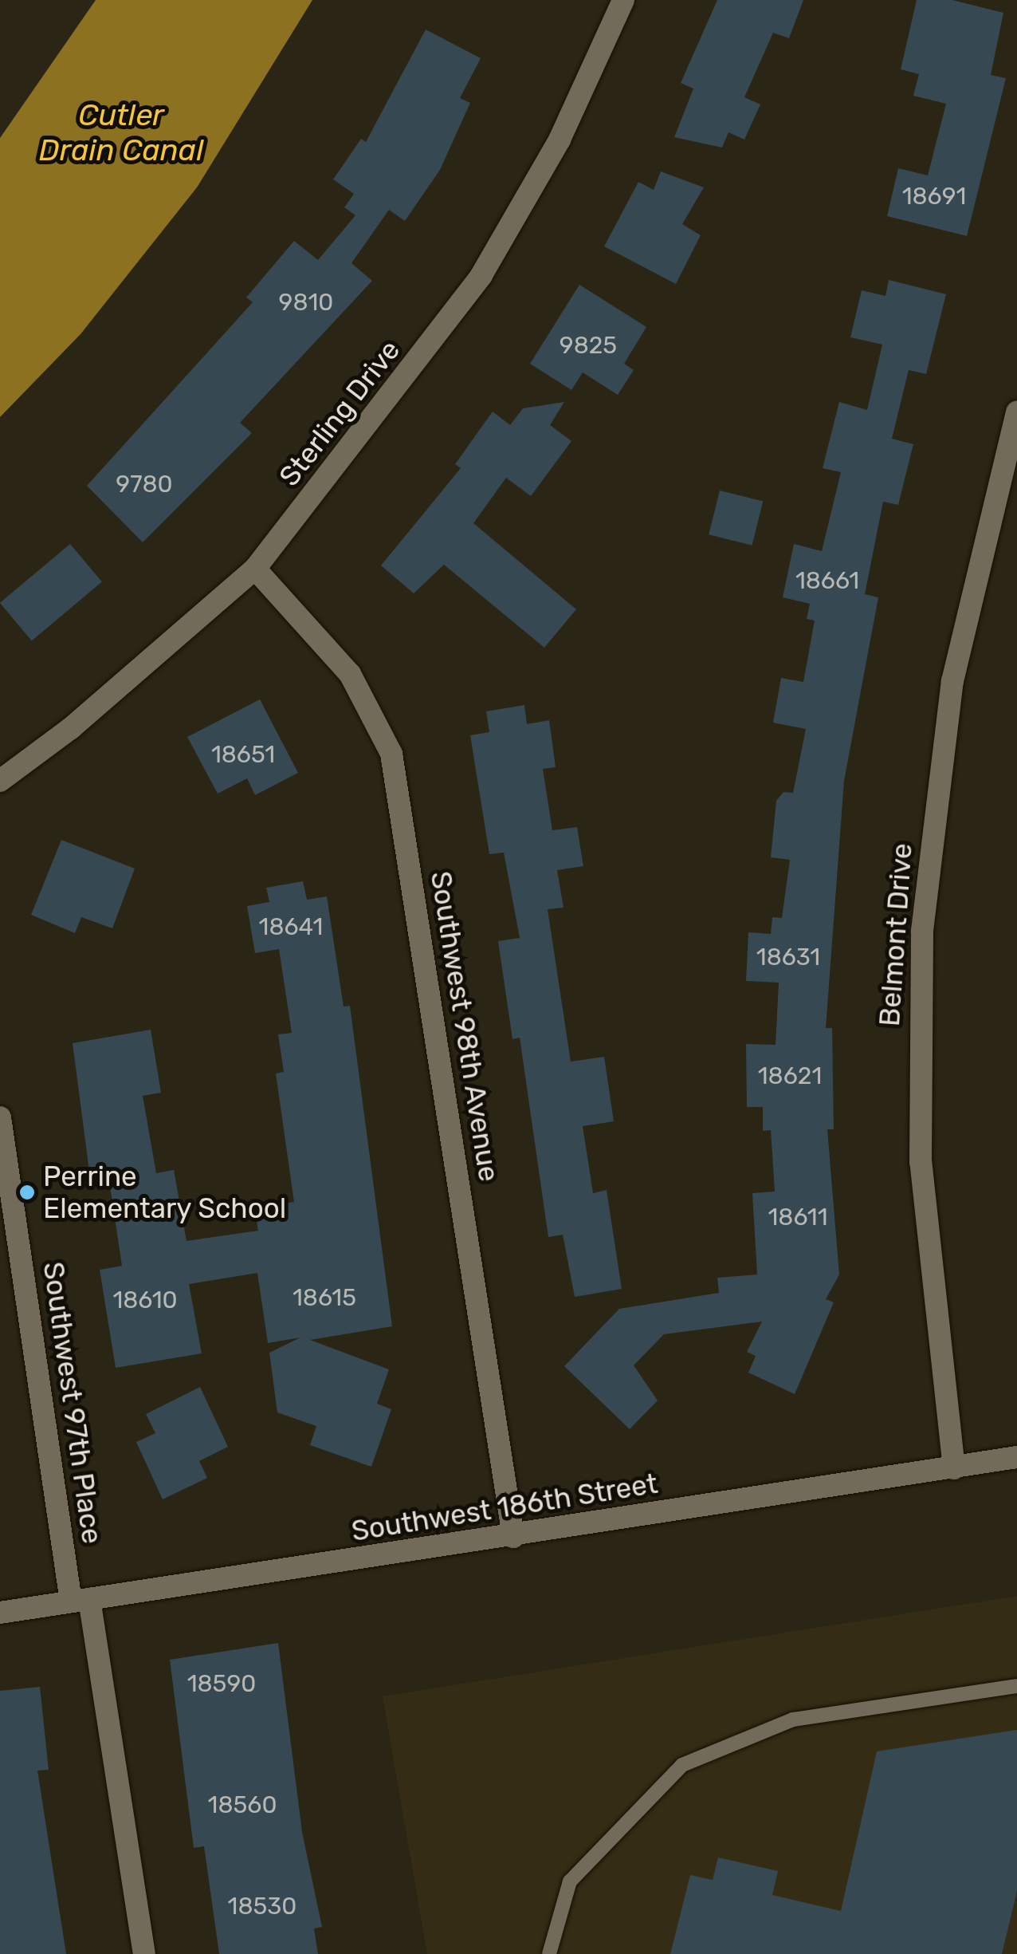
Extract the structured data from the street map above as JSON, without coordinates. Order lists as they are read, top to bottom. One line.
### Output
{"streets":{"street":["Sterling Drive","Belmont Drive","Southwest 98th Avenue","Southwest 97th Place","Southwest 186th Street"]},"crossings":[["Sterling Drive","Southwest 98th Avenue"],["Belmont Drive","Southwest 186th Street"],["Southwest 98th Avenue","Southwest 186th Street"],["Southwest 97th Place","Southwest 186th Street"]],"water":["Cutler Drain Canal"],"places":["Perrine Elementary School"],"house_numbers":["18691","9810","9825","9780","18661","18651","18641","18631","18621","18611","18615","18610","18590","18560","18530"]}
